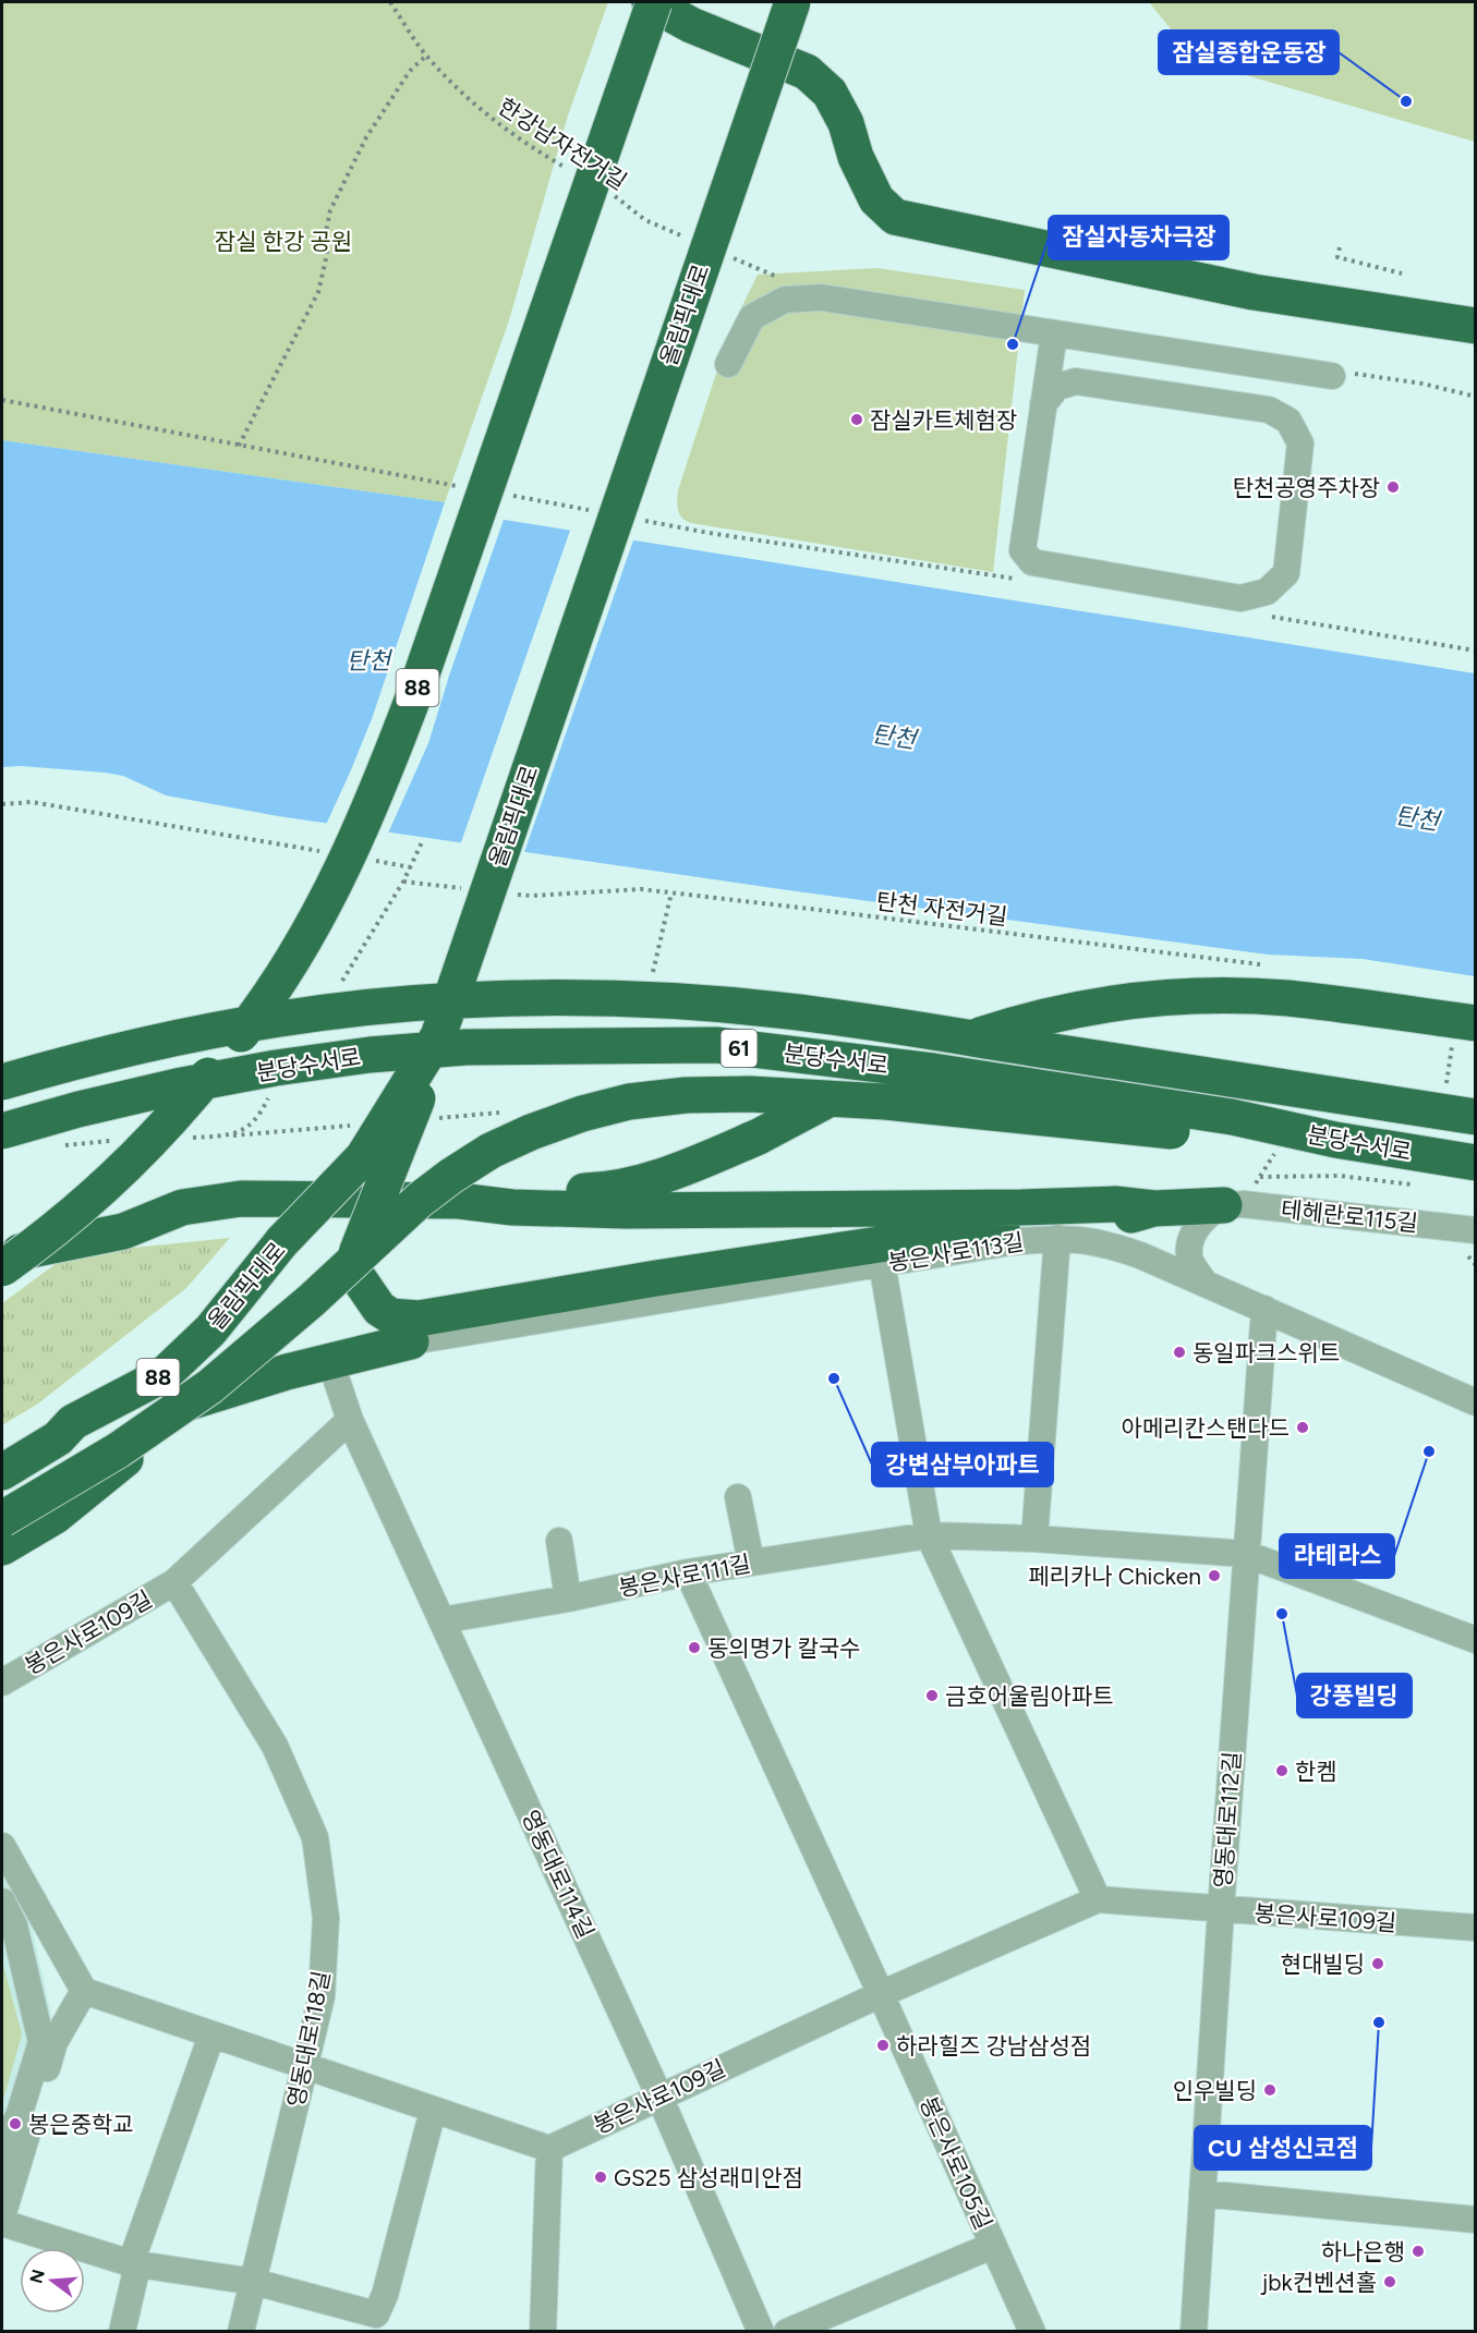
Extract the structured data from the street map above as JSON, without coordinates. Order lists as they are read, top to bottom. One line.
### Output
{"streets":{"highway":["올림픽대로","88","61","분당수서로"],"street":["테헤란로115길","봉은사로113길","봉은사로111길","봉은사로109길","영동대로112길","영동대로114길","영동대로118길","봉은사로105길"],"path":["한강남자전거길","탄천 자전거길"]},"crossings":[["봉은사로113길","영동대로112길"],["봉은사로111길","영동대로112길"],["봉은사로111길","영동대로114길"],["봉은사로109길","영동대로112길"],["봉은사로109길","영동대로114길"],["봉은사로109길","영동대로118길"],["봉은사로109길","봉은사로105길"]],"water":["탄천"],"parks":["잠실 한강 공원"],"places":["잠실종합운동장","잠실자동차극장","잠실카트체험장","탄천공영주차장","동일파크스위트","강변삼부아파트","아메리칸스탠다드","라테라스","페리카나 Chicken","강풍빌딩","동의명가 칼국수","금호어울림아파트","한켐","현대빌딩","CU 삼성신코점","하라힐즈 강남삼성점","인우빌딩","봉은중학교","GS25 삼성래미안점","하나은행","jbk컨벤션홀"],"north":"left"}
